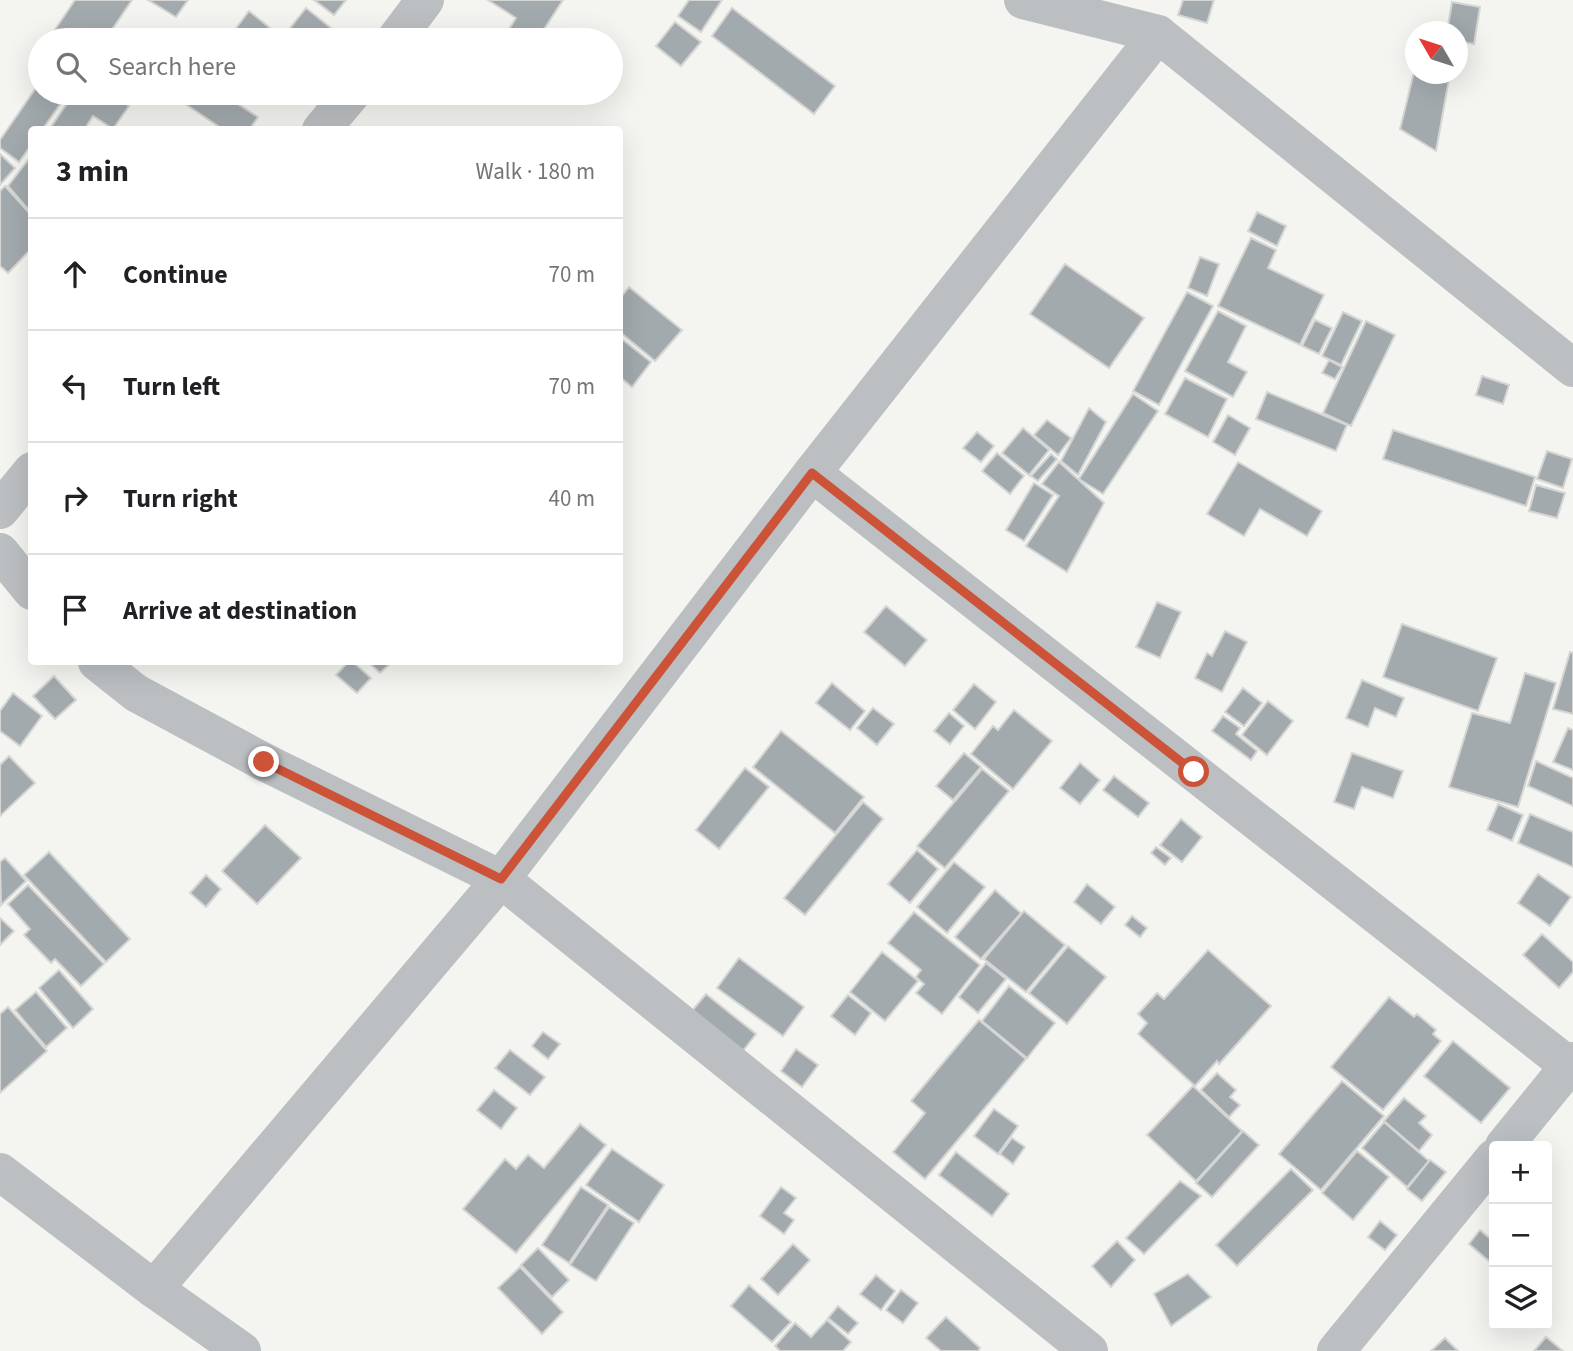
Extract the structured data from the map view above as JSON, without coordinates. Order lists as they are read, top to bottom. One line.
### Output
{"north":"top left","page":{"search":"Search here","heading":["3 min","Walk · 180 m"],"list":[["Continue","70 m"],["Turn left","70 m"],["Turn right","40 m"],"Arrive at destination"],"map_buttons":["+","−"]}}
